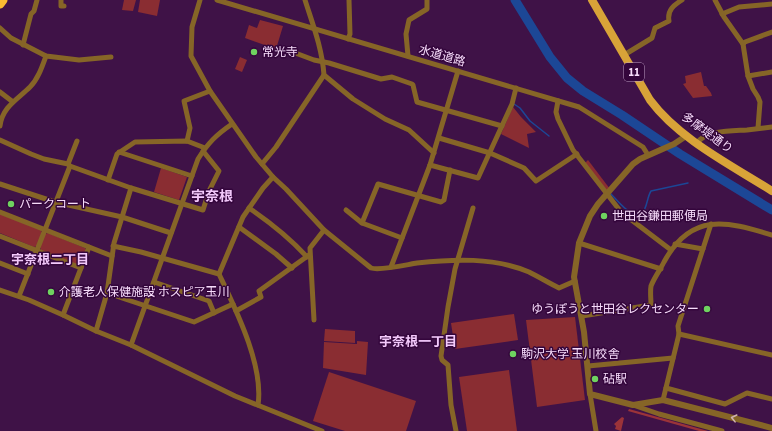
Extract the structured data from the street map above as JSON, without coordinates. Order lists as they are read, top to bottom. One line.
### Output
{"streets":{"main road":["11","多摩堤通り"],"street":["水道道路"]},"districts":["宇奈根","宇奈根二丁目","宇奈根一丁目"],"places":["常光寺","パークコート","世田谷鎌田郵便局","介護老人保健施設 ホスピア玉川","ゆうぽうと世田谷レクセンター","駒沢大学 玉川校舎","砧駅"]}
